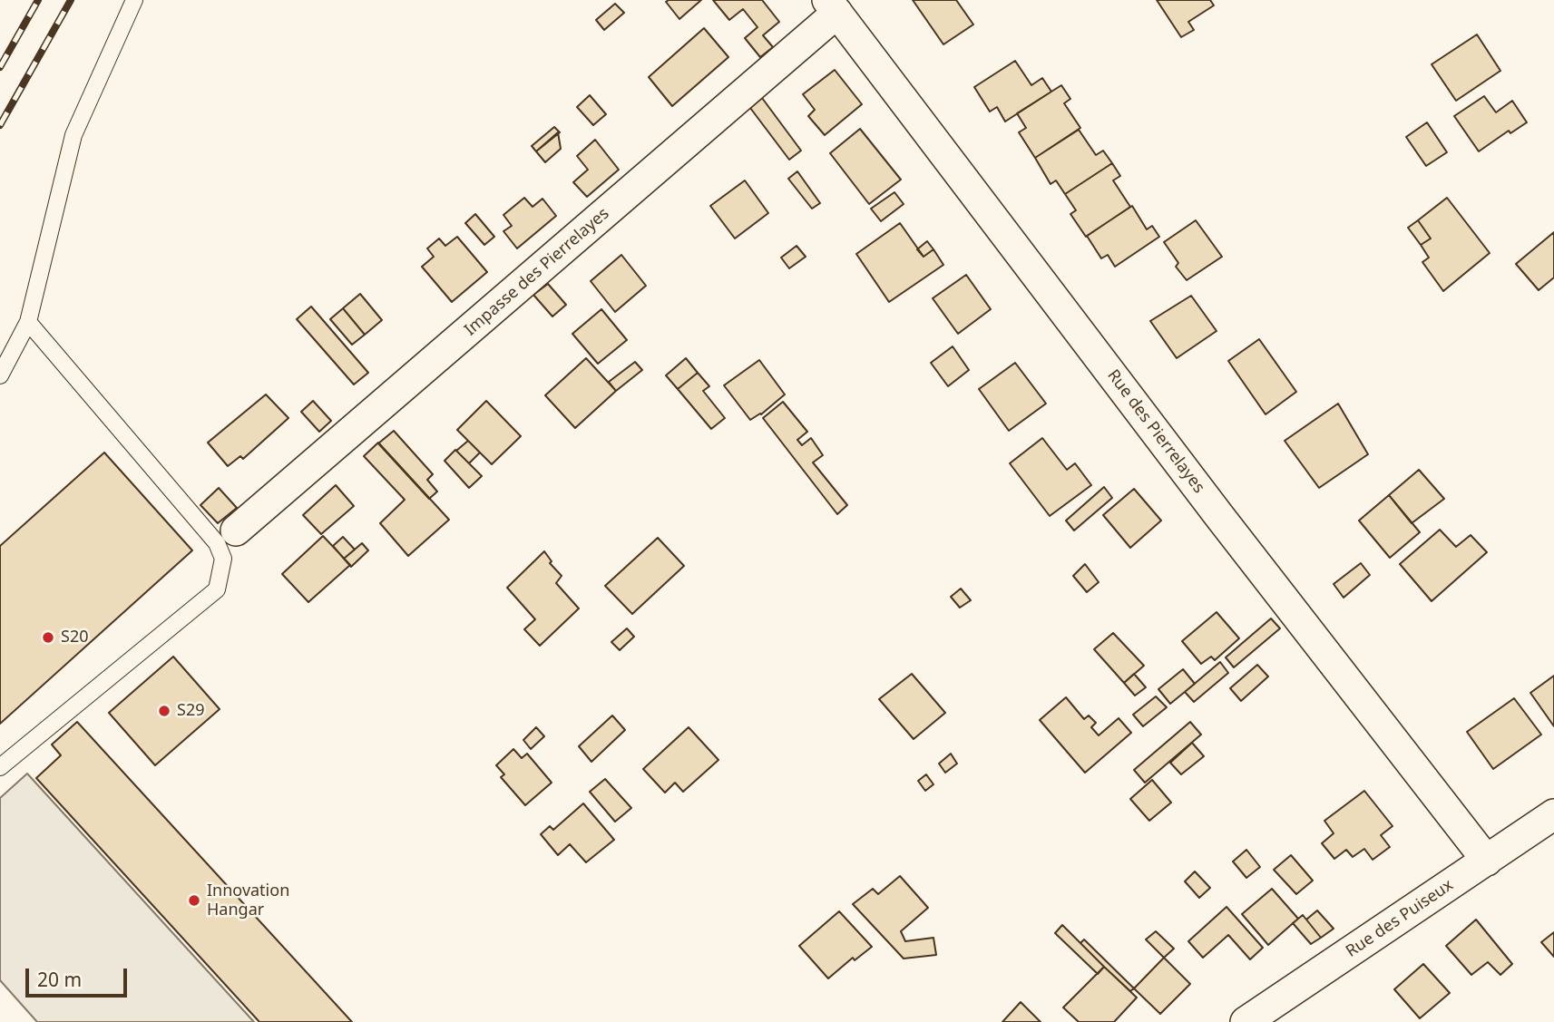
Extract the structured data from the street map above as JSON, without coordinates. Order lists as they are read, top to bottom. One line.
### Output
{"streets":{"street":["Impasse des Pierrelayes","Rue des Pierrelayes","Rue des Puiseux"]},"crossings":[["Impasse des Pierrelayes","Rue des Pierrelayes"],["Rue des Pierrelayes","Rue des Puiseux"]],"places":["S20","S29","Innovation Hangar"],"scale_bar":"20 m"}
